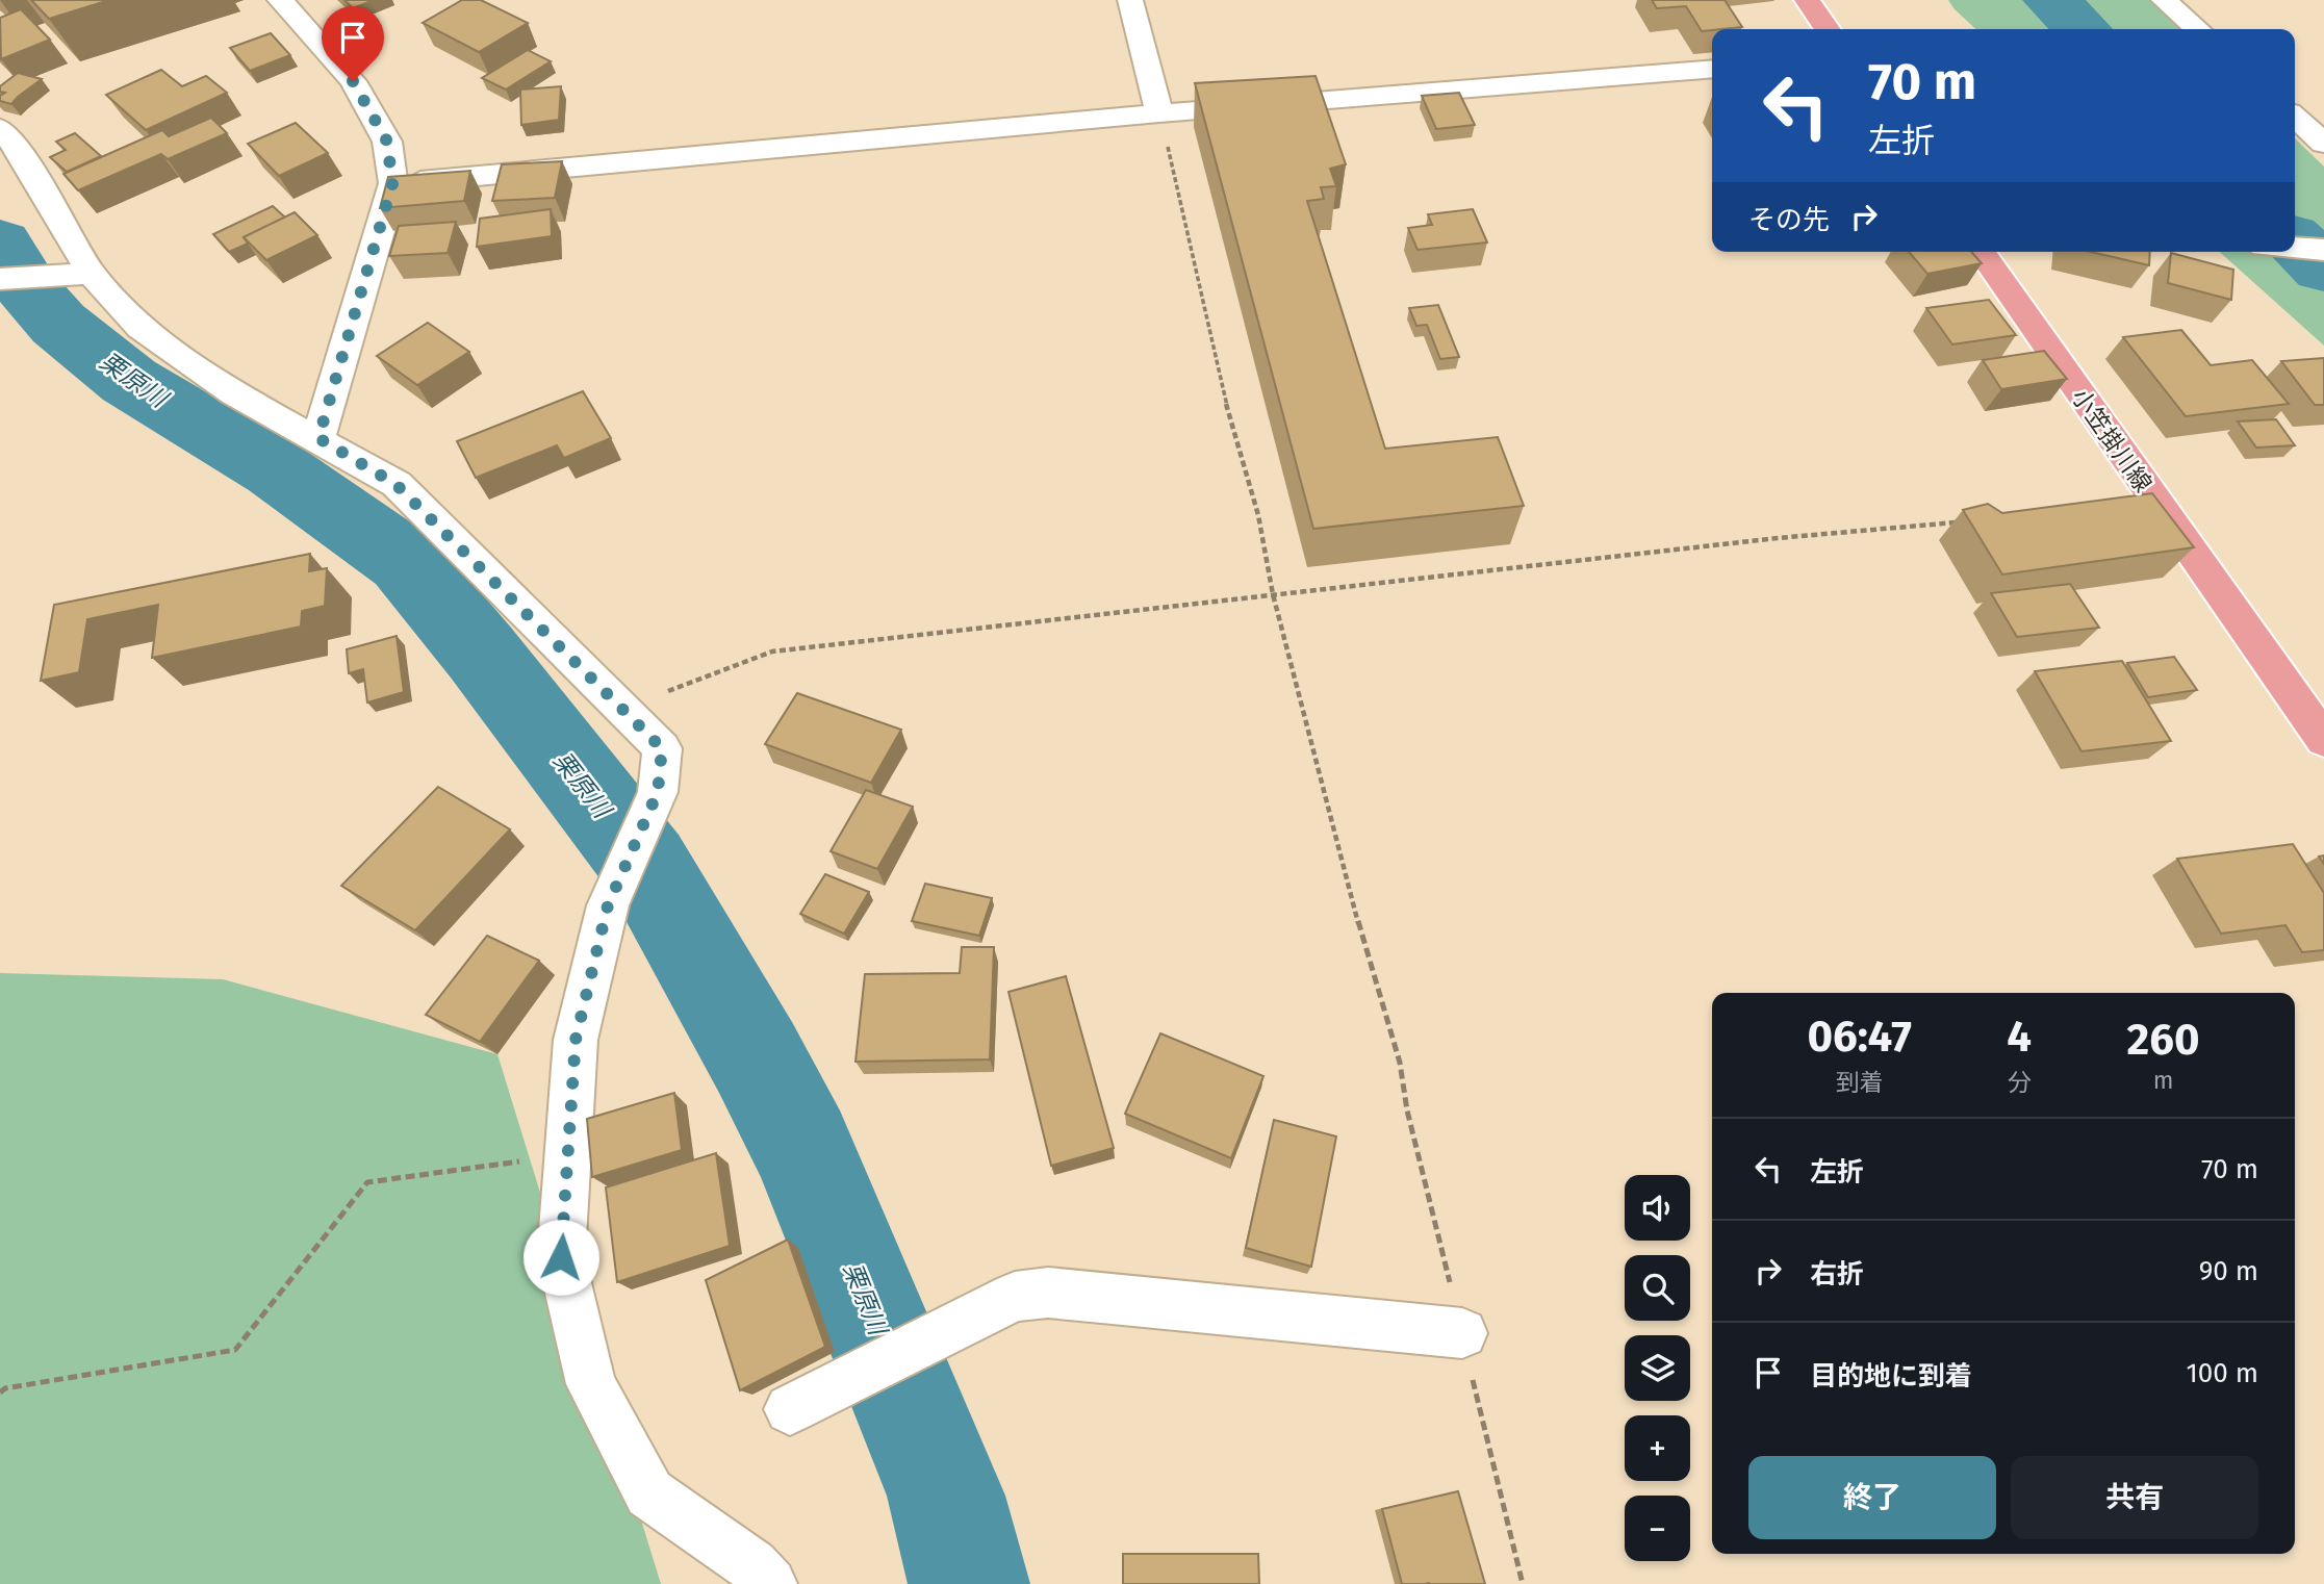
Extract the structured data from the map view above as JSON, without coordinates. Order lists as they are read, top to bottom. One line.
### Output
{"streets":{"main road":["小笠掛川線"]},"water":["栗原川"],"page":{"turn":["70 m","左折"],"then":"その先","eta":["06:47","到着","4","分","260","m"],"list":[{"name":"左折","value":"70 m"},{"name":"右折","value":"90 m"},{"name":"目的地に到着","value":"100 m"}],"map_buttons":["+","−"],"buttons":["終了","共有"]}}
